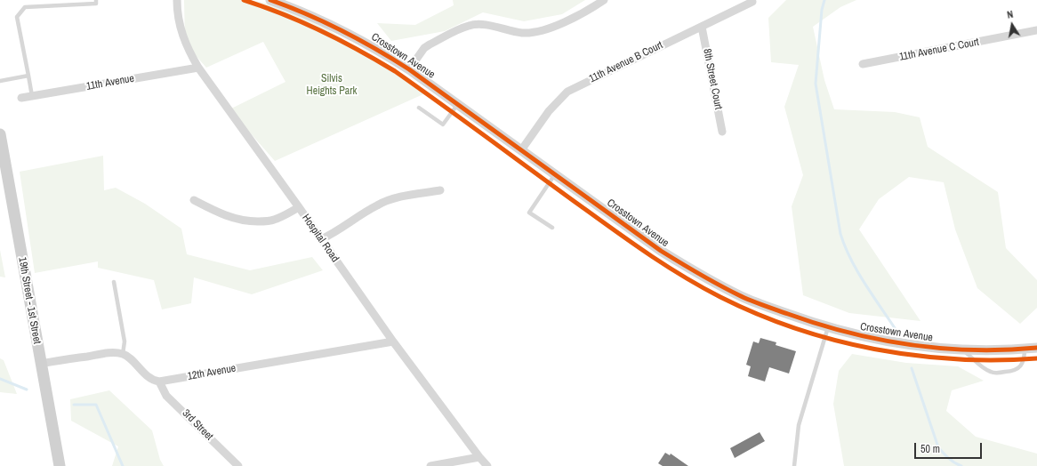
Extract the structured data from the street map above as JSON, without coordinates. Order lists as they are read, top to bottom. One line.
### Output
{"streets":{"main road":["19th Street - 1st Street"],"street":["11th Avenue C Court","Crosstown Avenue","11th Avenue B Court","8th Street Court","11th Avenue","Hospital Road","12th Avenue","3rd Street"]},"crossings":[["Crosstown Avenue","11th Avenue B Court"],["11th Avenue B Court","8th Street Court"],["11th Avenue","Hospital Road"],["Hospital Road","12th Avenue"],["12th Avenue","3rd Street"]],"parks":["Silvis Heights Park"],"scale_bar":"50 m","north":"top"}
